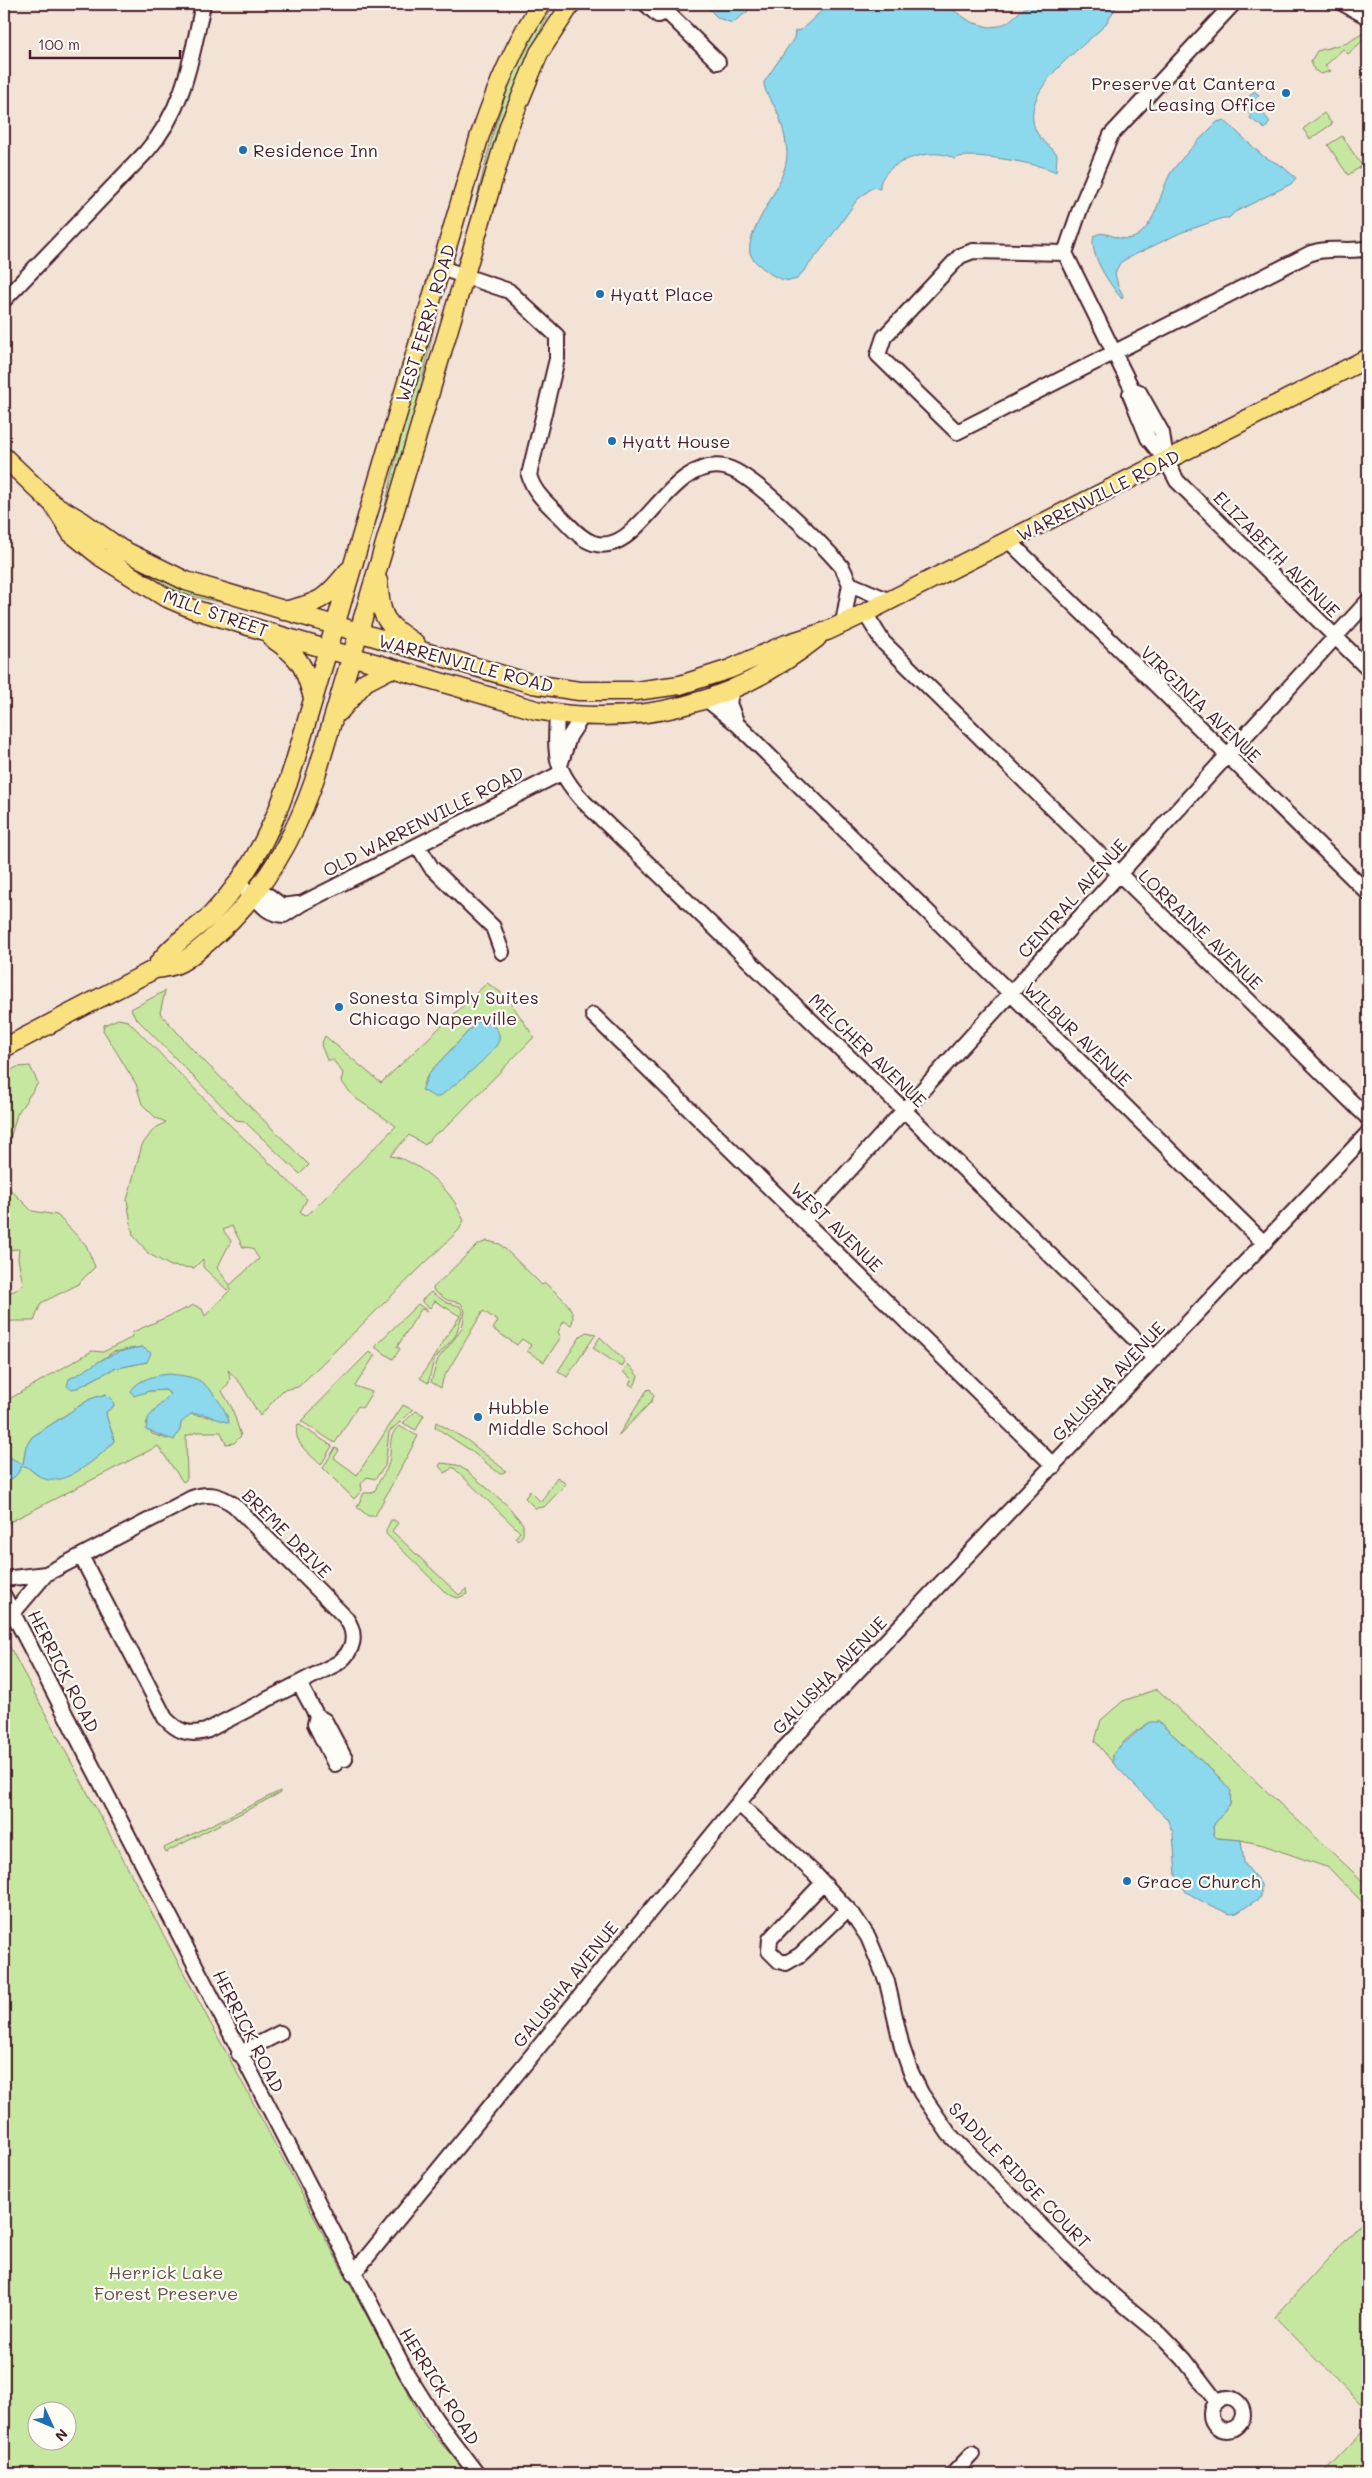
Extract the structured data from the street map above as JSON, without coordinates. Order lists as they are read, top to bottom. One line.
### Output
{"streets":{"main road":["WEST FERRY ROAD","WARRENVILLE ROAD","MILL STREET"],"street":["ELIZABETH AVENUE","VIRGINIA AVENUE","OLD WARRENVILLE ROAD","CENTRAL AVENUE","LORRAINE AVENUE","WILBUR AVENUE","MELCHER AVENUE","WEST AVENUE","GALUSHA AVENUE","BREME DRIVE","HERRICK ROAD","SADDLE RIDGE COURT"]},"crossings":[["WEST FERRY ROAD","WARRENVILLE ROAD"],["WEST FERRY ROAD","MILL STREET"],["WARRENVILLE ROAD","ELIZABETH AVENUE"],["WARRENVILLE ROAD","MILL STREET"],["WARRENVILLE ROAD","VIRGINIA AVENUE"],["WARRENVILLE ROAD","OLD WARRENVILLE ROAD"],["WARRENVILLE ROAD","LORRAINE AVENUE"],["WARRENVILLE ROAD","WILBUR AVENUE"],["WARRENVILLE ROAD","MELCHER AVENUE"],["ELIZABETH AVENUE","CENTRAL AVENUE"],["VIRGINIA AVENUE","CENTRAL AVENUE"],["OLD WARRENVILLE ROAD","MELCHER AVENUE"],["CENTRAL AVENUE","LORRAINE AVENUE"],["CENTRAL AVENUE","WILBUR AVENUE"],["CENTRAL AVENUE","MELCHER AVENUE"],["CENTRAL AVENUE","WEST AVENUE"],["WILBUR AVENUE","GALUSHA AVENUE"],["MELCHER AVENUE","GALUSHA AVENUE"],["WEST AVENUE","GALUSHA AVENUE"],["GALUSHA AVENUE","HERRICK ROAD"],["GALUSHA AVENUE","SADDLE RIDGE COURT"],["BREME DRIVE","HERRICK ROAD"]],"parks":["Herrick Lake Forest Preserve"],"places":["Preserve at Cantera Leasing Office","Residence Inn","Hyatt Place","Hyatt House","Sonesta Simply Suites Chicago Naperville","Hubble Middle School","Grace Church"],"scale_bar":"100 m","north":"bottom right"}
